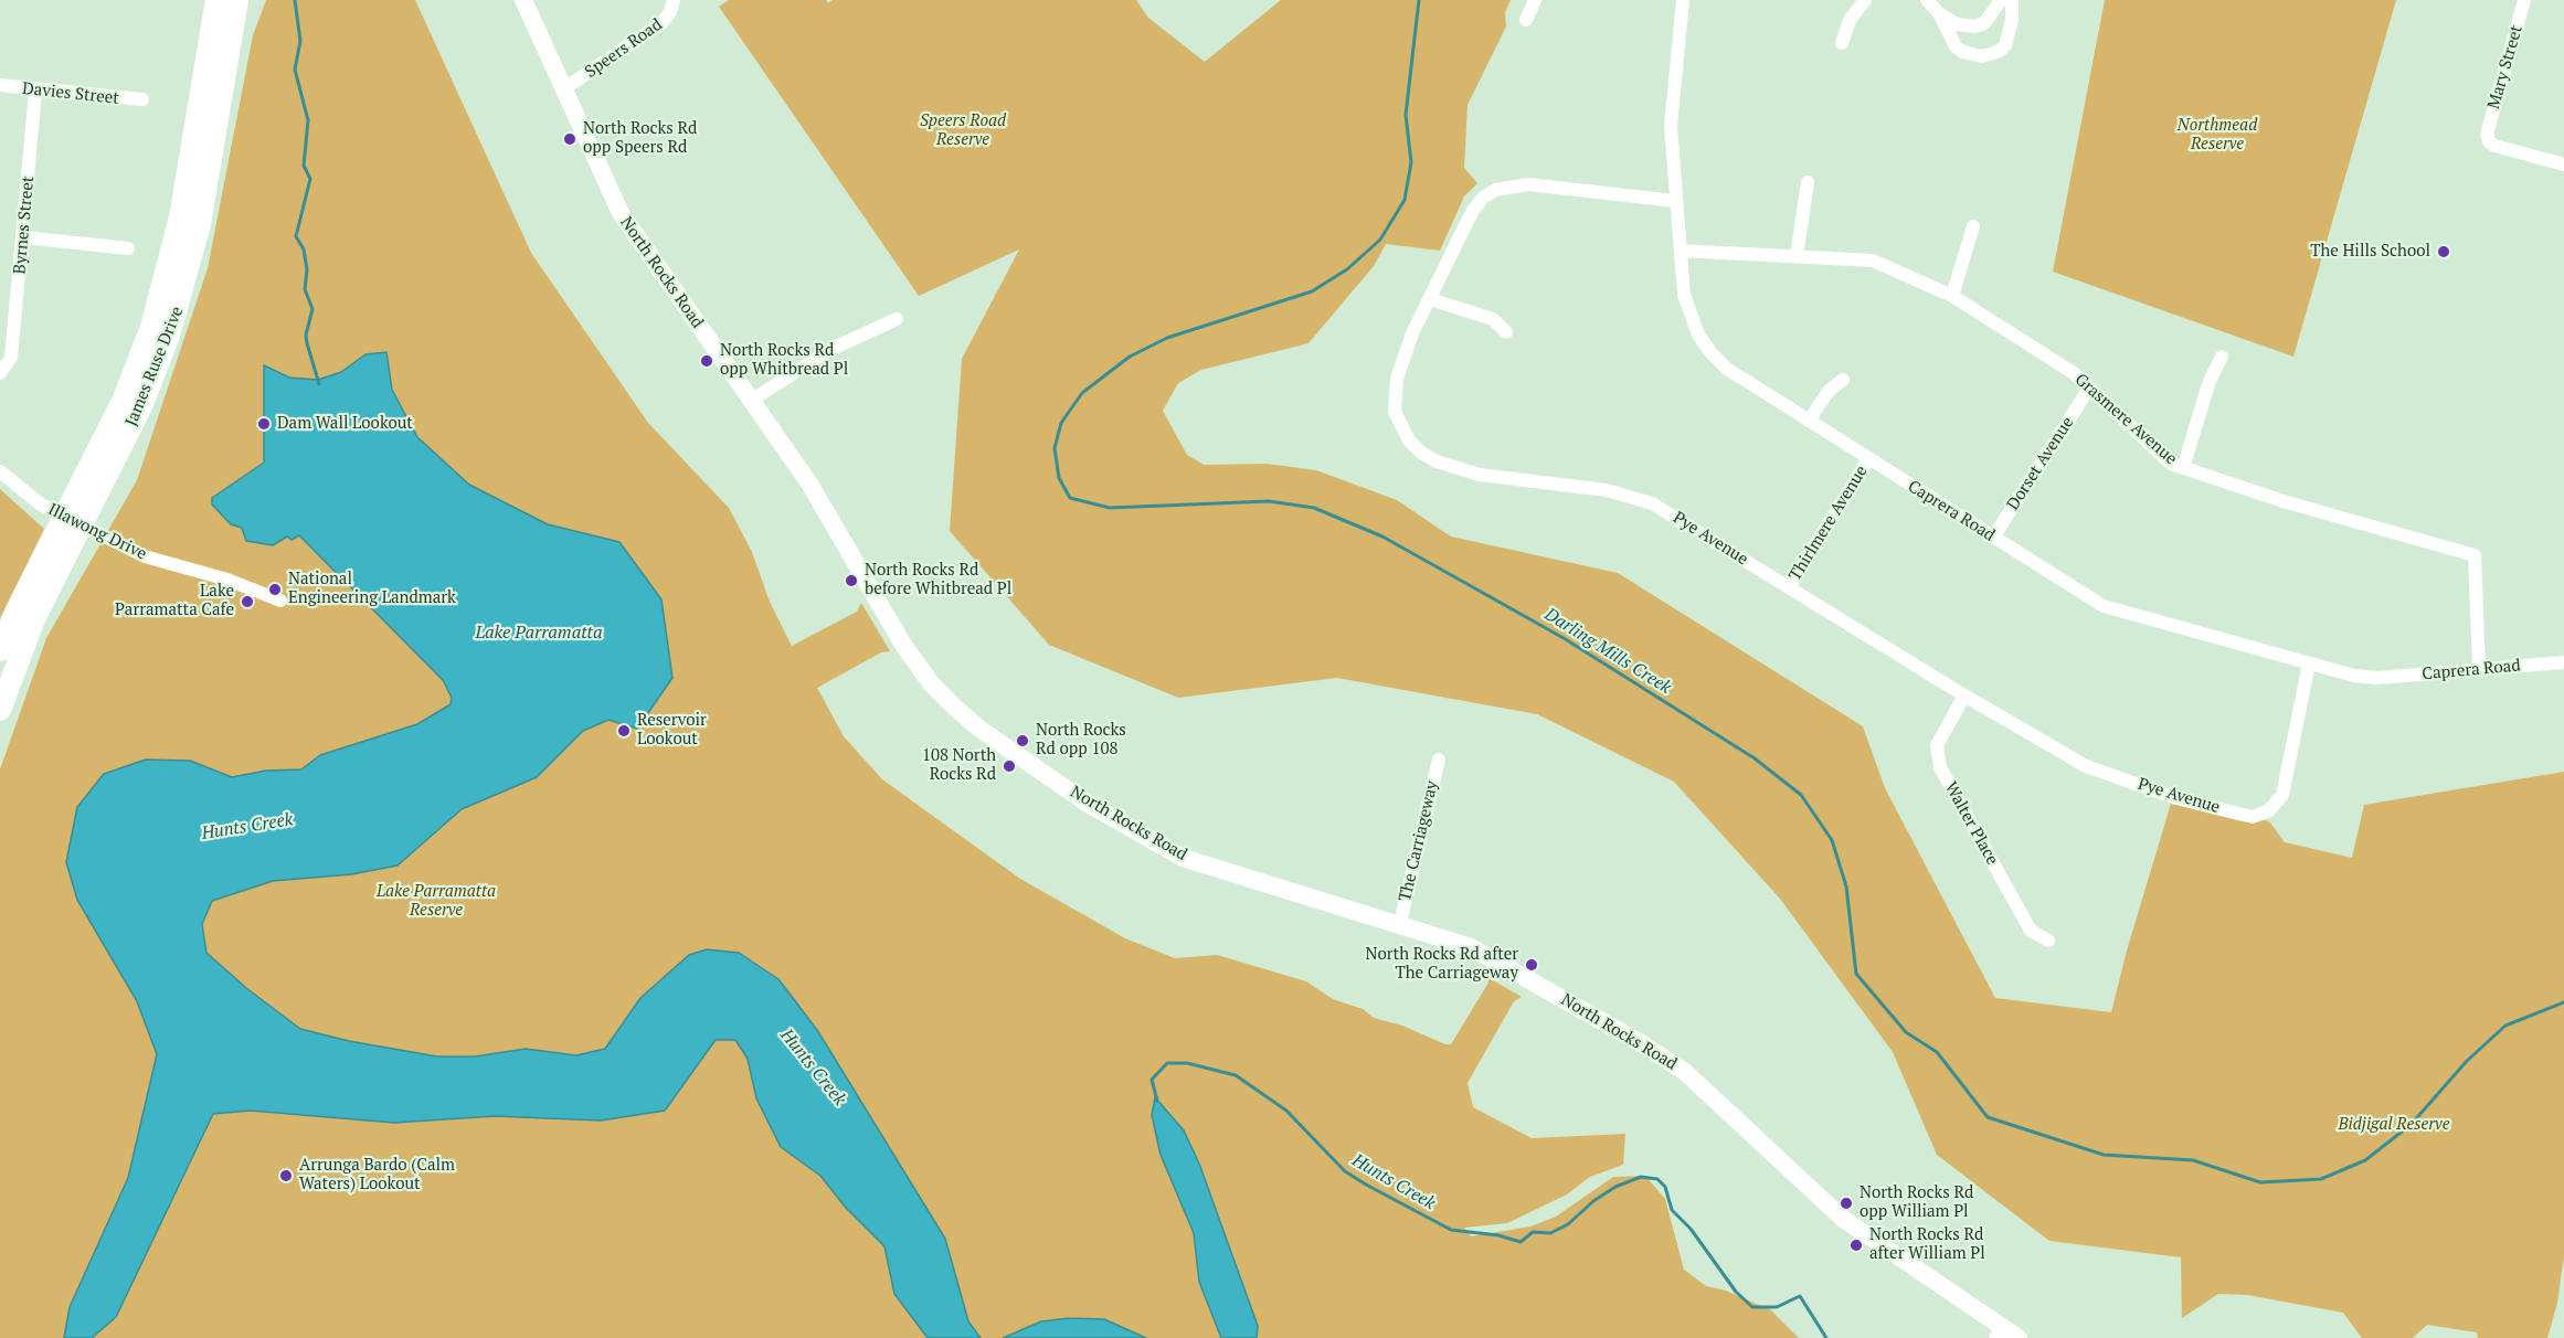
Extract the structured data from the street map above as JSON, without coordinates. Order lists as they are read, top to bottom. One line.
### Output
{"streets":{"highway":["James Ruse Drive"],"main road":["North Rocks Road"],"street":["Speers Road","Mary Street","Davies Street","Byrnes Street","Grasmere Avenue","Dorset Avenue","Caprera Road","Thirlmere Avenue","Illawong Drive","Pye Avenue","Walter Place","The Carriageway"]},"crossings":[["Speers Road","North Rocks Road"],["Davies Street","Byrnes Street"],["North Rocks Road","The Carriageway"],["Grasmere Avenue","Dorset Avenue"],["Grasmere Avenue","Caprera Road"],["Dorset Avenue","Caprera Road"],["Caprera Road","Thirlmere Avenue"],["Caprera Road","Pye Avenue"],["Thirlmere Avenue","Pye Avenue"],["Pye Avenue","Walter Place"]],"water":["Lake Parramatta","Darling Mills Creek","Hunts Creek"],"parks":["Speers Road Reserve","Northmead Reserve","Lake Parramatta Reserve","Bidjigal Reserve"],"places":["North Rocks Rd opp Speers Rd","The Hills School","North Rocks Rd opp Whitbread Pl","Dam Wall Lookout","North Rocks Rd before Whitbread Pl","National Engineering Landmark","Lake Parramatta Cafe","Reservoir Lookout","North Rocks Rd opp 108","108 North Rocks Rd","North Rocks Rd after The Carriageway","Arrunga Bardo (Calm Waters) Lookout","North Rocks Rd opp William Pl","North Rocks Rd after William Pl"]}
